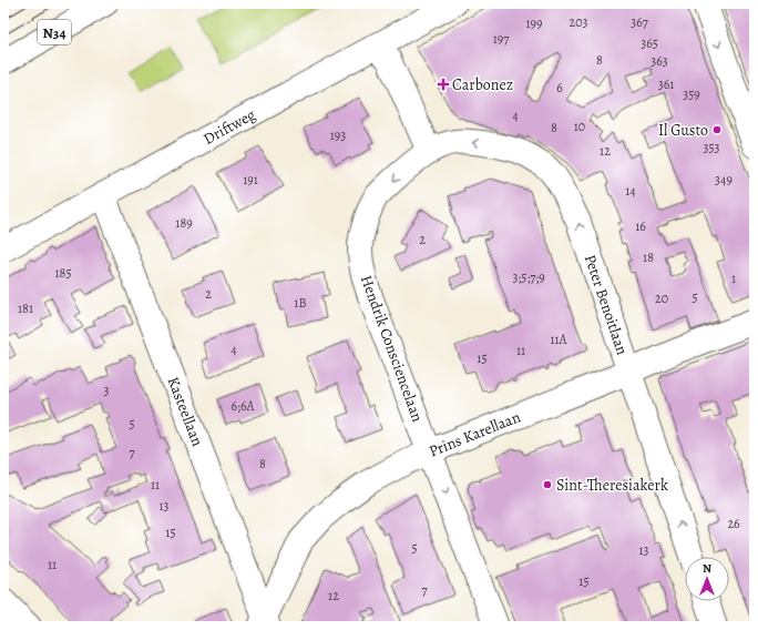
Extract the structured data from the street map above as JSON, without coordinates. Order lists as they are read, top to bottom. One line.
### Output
{"streets":{"street":["N34","Driftweg","Peter Benoitlaan","Hendrik Consciencelaan","Kasteellaan","Prins Karellaan"]},"crossings":[["Driftweg","Kasteellaan"],["Peter Benoitlaan","Hendrik Consciencelaan"],["Peter Benoitlaan","Prins Karellaan"],["Hendrik Consciencelaan","Prins Karellaan"],["Kasteellaan","Prins Karellaan"]],"one_way":["Peter Benoitlaan","Hendrik Consciencelaan"],"places":{"health":["Carbonez"],"other":["Il Gusto","Sint-Theresiakerk"]},"house_numbers":["203","367","199","197","365","8","363","361","6","359","4","10","8","193","353","12","191","349","14","189","16","2","18","185","3;5;7;9","1","2","5","20","1B","181","11A","4","11","15","3","6;6A","5","7","8","11","13","26","15","5","13","11","15","7","12"],"north":"top"}
